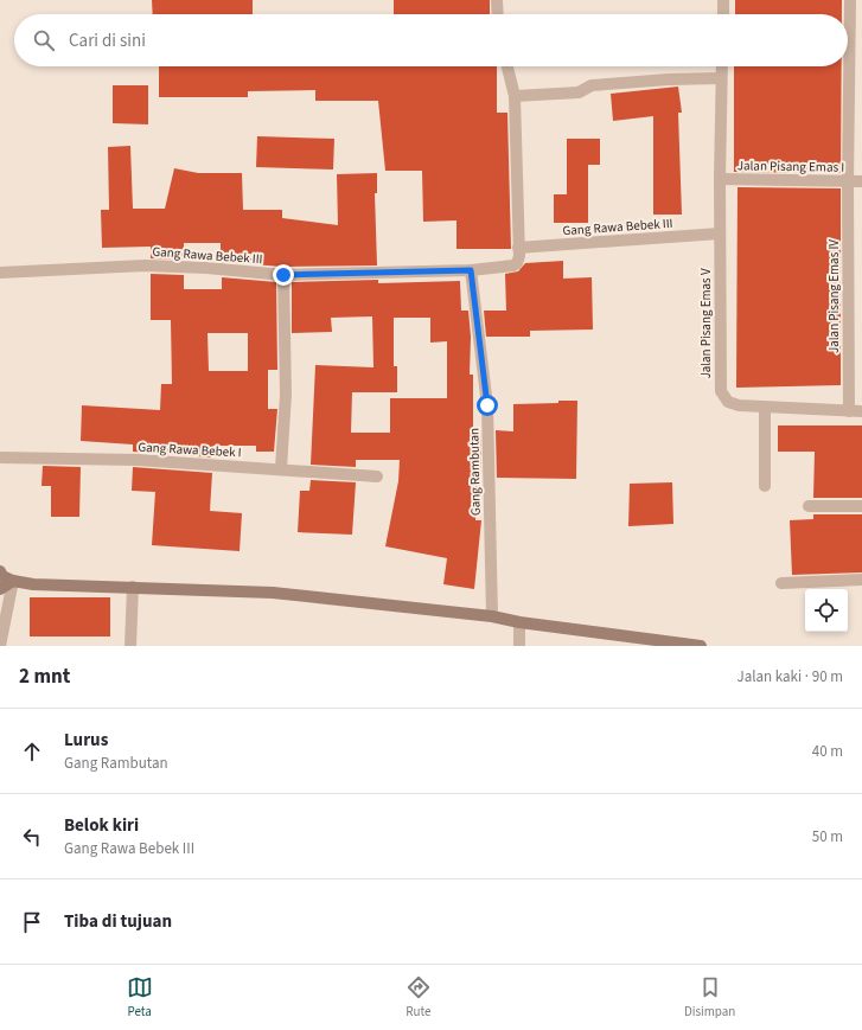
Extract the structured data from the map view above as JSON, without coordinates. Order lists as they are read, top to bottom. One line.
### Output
{"streets":{"street":["Jalan Pisang Emas I","Gang Rawa Bebek III","Jalan Pisang Emas IV","Jalan Pisang Emas V","Gang Rawa Bebek I","Gang Rambutan"]},"crossings":[["Jalan Pisang Emas I","Jalan Pisang Emas IV"],["Jalan Pisang Emas I","Jalan Pisang Emas V"],["Gang Rawa Bebek III","Jalan Pisang Emas V"],["Gang Rawa Bebek III","Gang Rambutan"],["Jalan Pisang Emas IV","Jalan Pisang Emas V"]],"page":{"search":"Cari di sini","heading":["2 mnt","Jalan kaki · 90 m"],"list":[["Lurus","Gang Rambutan","40 m"],["Belok kiri","Gang Rawa Bebek III","50 m"],"Tiba di tujuan"],"nav":["Peta","Rute","Disimpan"]}}
